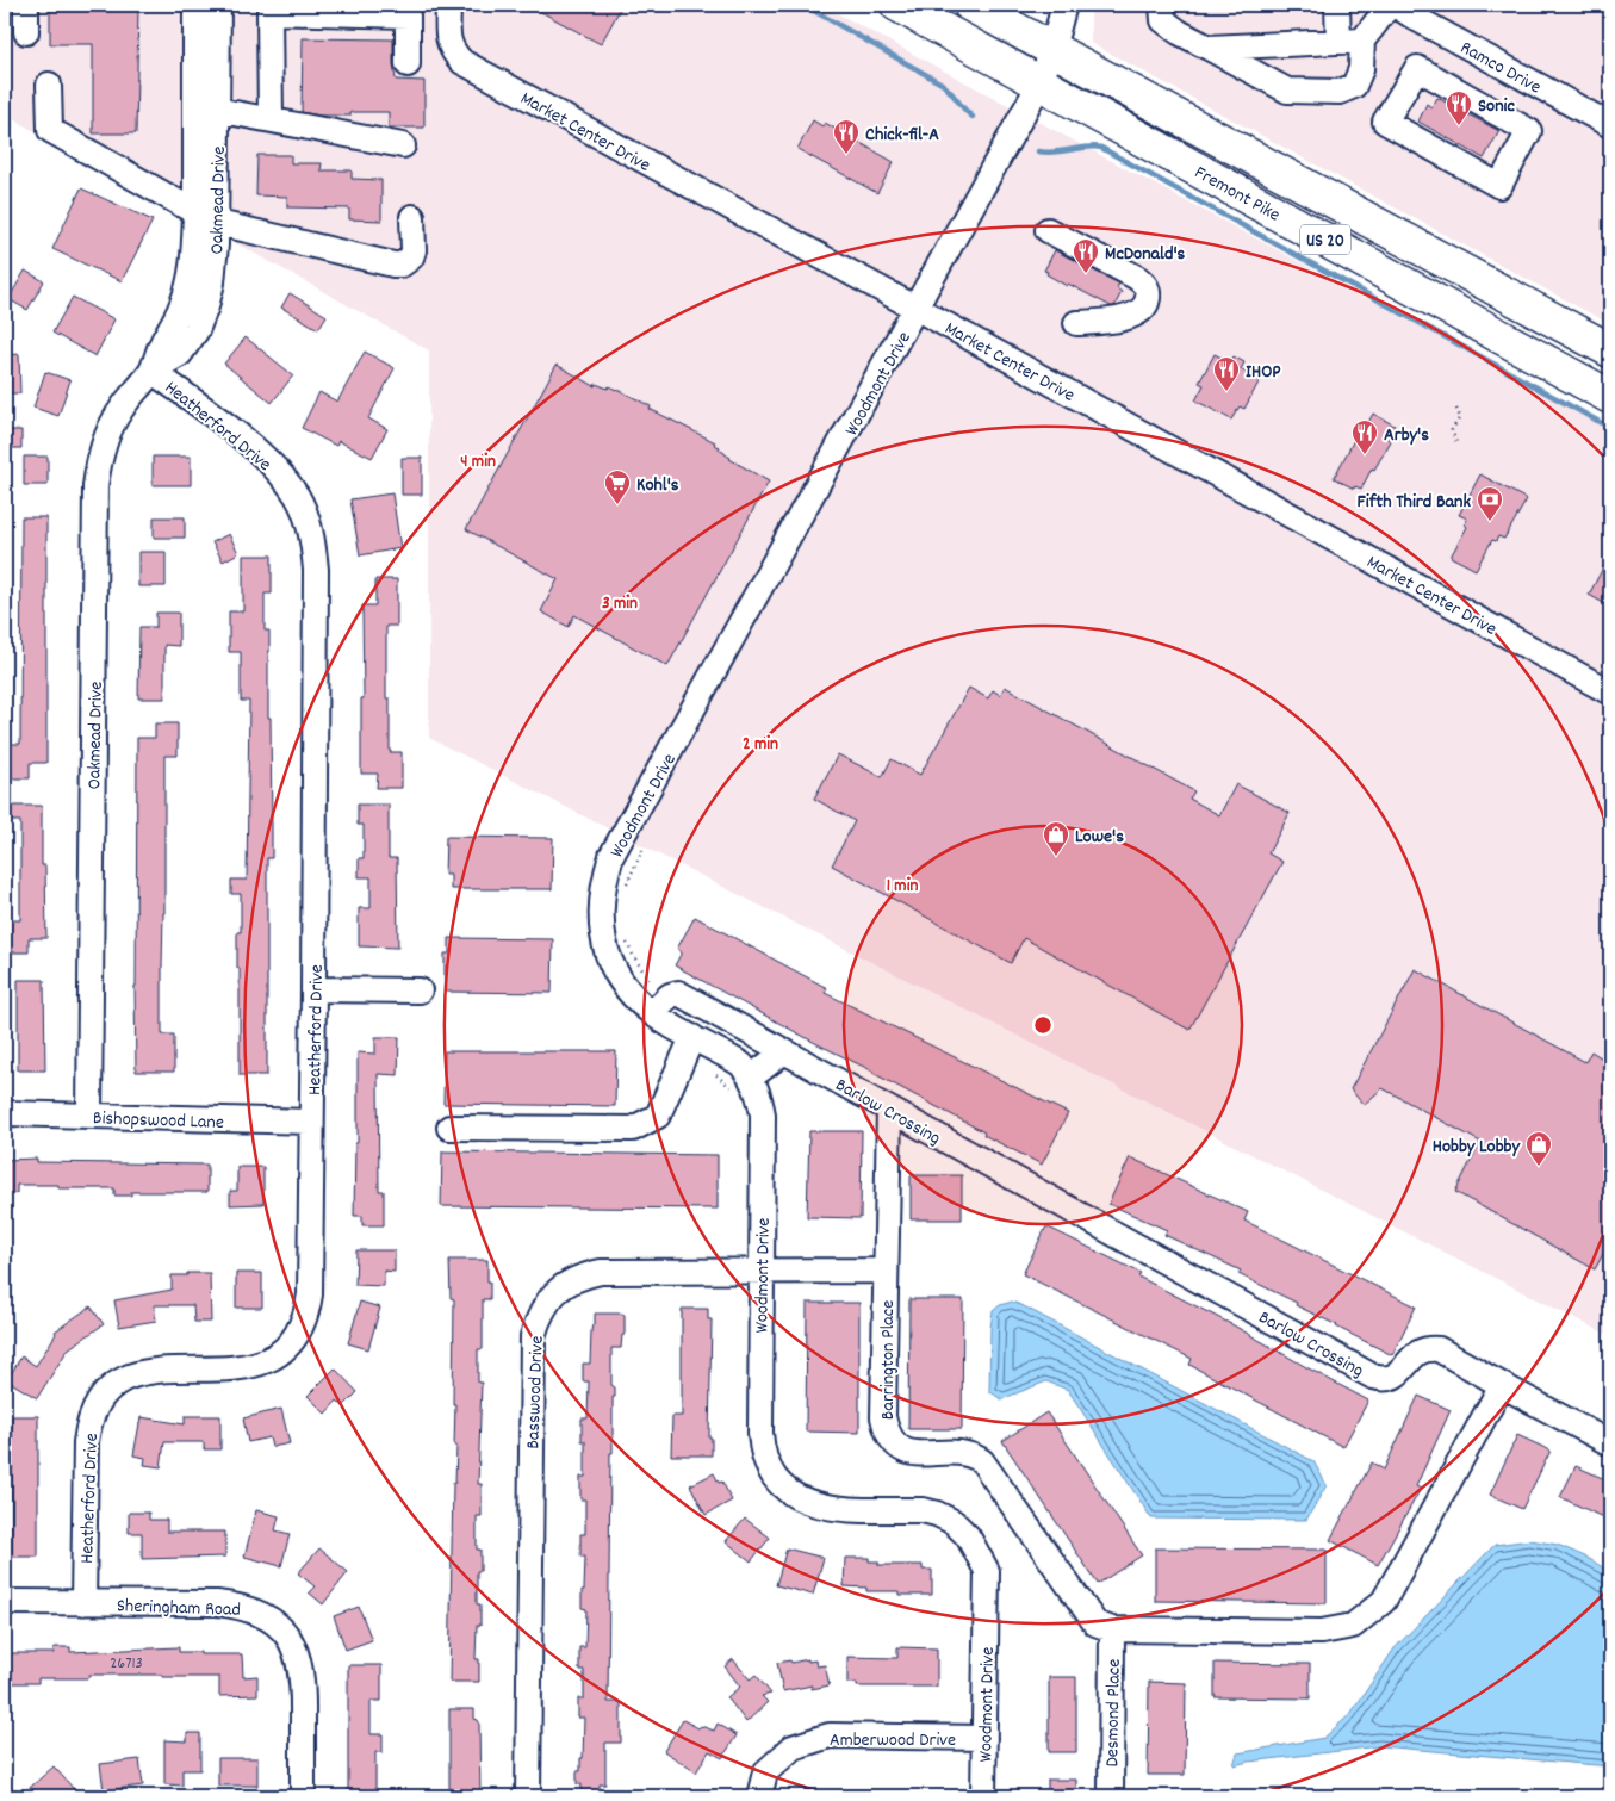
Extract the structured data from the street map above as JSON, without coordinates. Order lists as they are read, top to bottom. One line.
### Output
{"streets":{"highway":["Fremont Pike","US 20"],"street":["Ramco Drive","Market Center Drive","Oakmead Drive","Woodmont Drive","Heatherford Drive","Barlow Crossing","Bishopswood Lane","Barrington Place","Basswood Drive","Sheringham Road","Desmond Place","Amberwood Drive"]},"crossings":[["Market Center Drive","Woodmont Drive"],["Fremont Pike","Woodmont Drive"],["Oakmead Drive","Heatherford Drive"],["Oakmead Drive","Bishopswood Lane"],["Woodmont Drive","Barlow Crossing"],["Woodmont Drive","Basswood Drive"],["Woodmont Drive","Amberwood Drive"],["Heatherford Drive","Bishopswood Lane"],["Heatherford Drive","Sheringham Road"],["Barlow Crossing","Barrington Place"],["Barrington Place","Basswood Drive"],["Barrington Place","Desmond Place"]],"places":{"restaurant":["Sonic","Chick-fil-A","McDonald's","IHOP","Arby's"],"supermarket":["Kohl's"],"bank":["Fifth Third Bank"],"shop":["Lowe's","Hobby Lobby"]},"house_numbers":["26713"],"rings":["4 min","3 min","2 min","1 min"]}
